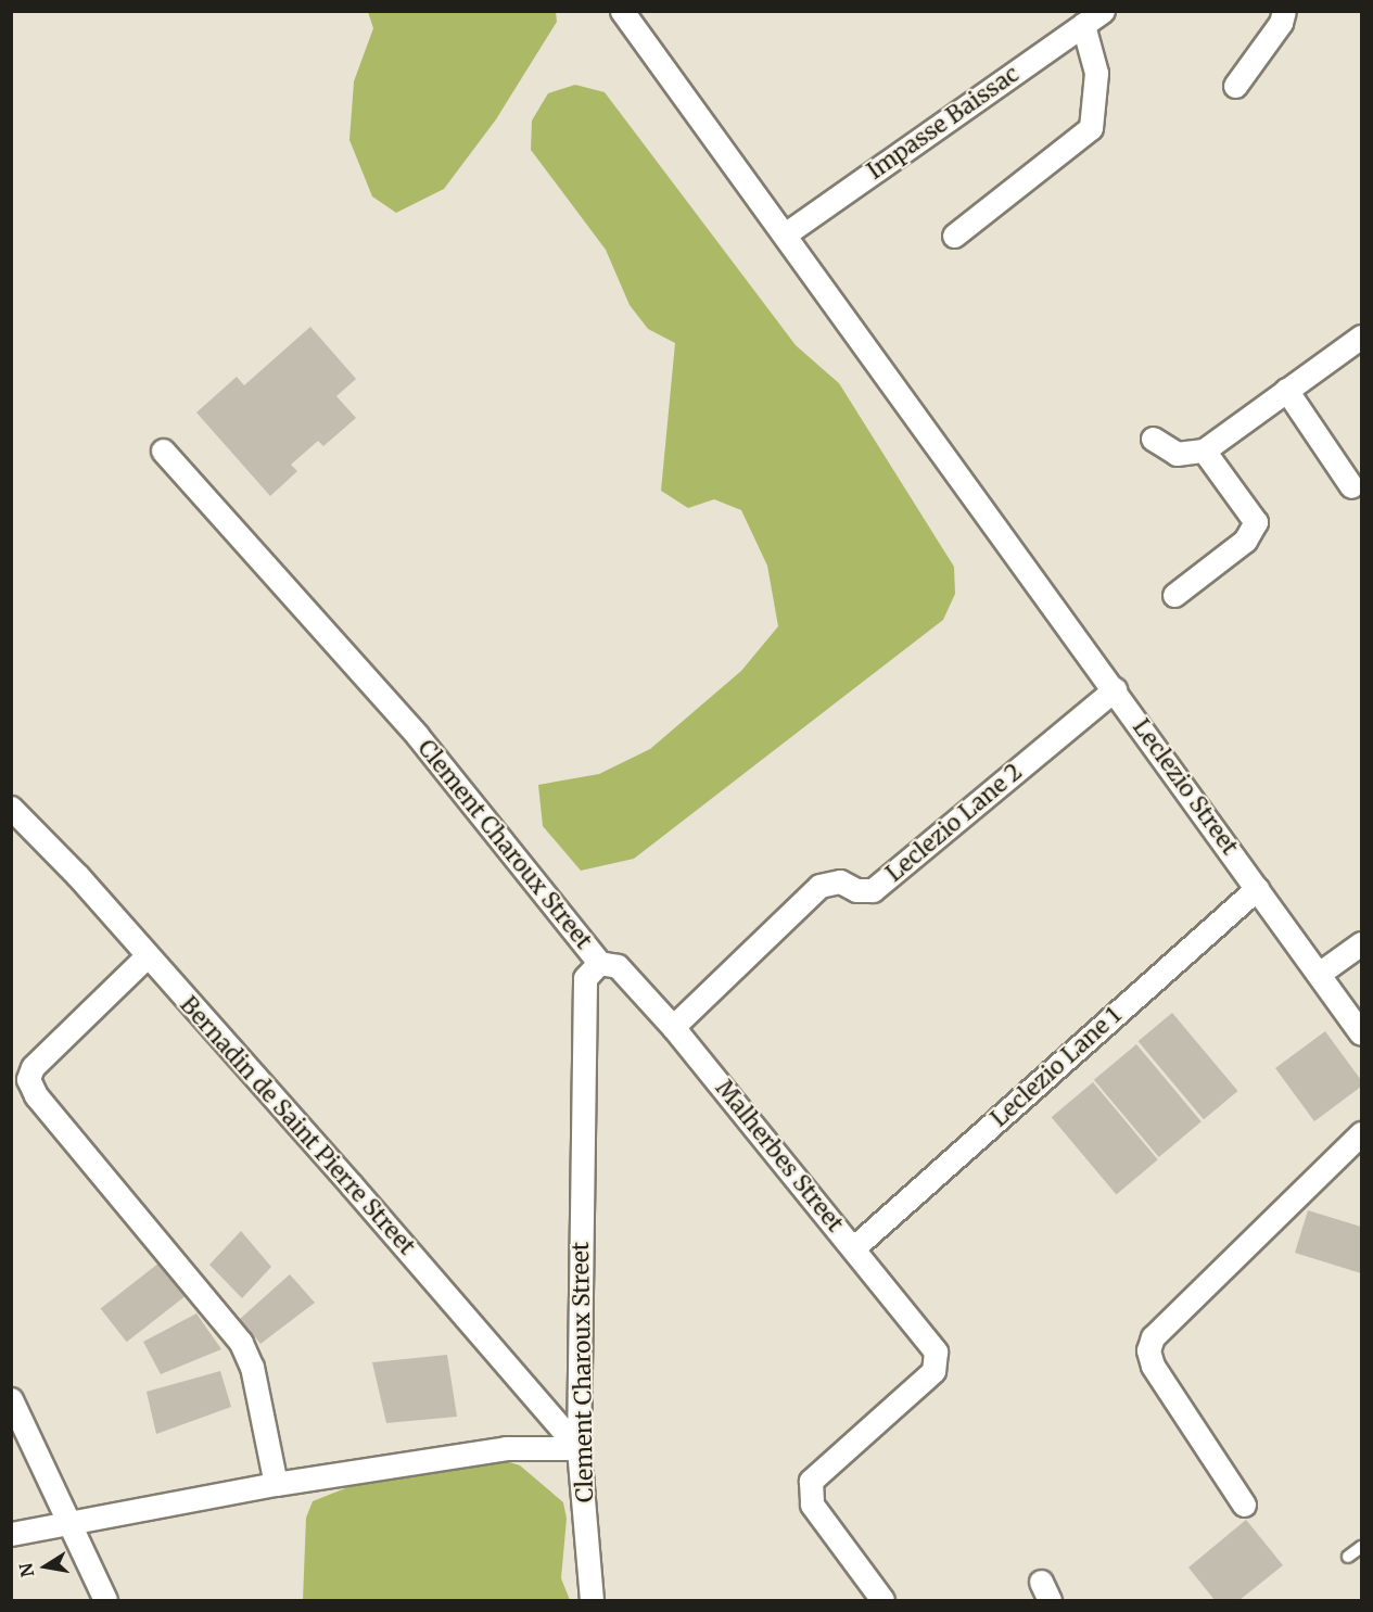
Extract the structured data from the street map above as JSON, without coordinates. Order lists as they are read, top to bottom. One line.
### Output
{"streets":{"street":["Impasse Baissac","Leclezio Street","Leclezio Lane 2","Clement Charoux Street","Leclezio Lane 1","Bernadin de Saint Pierre Street","Malherbes Street"]},"crossings":[["Impasse Baissac","Leclezio Street"],["Leclezio Street","Leclezio Lane 2"],["Leclezio Street","Leclezio Lane 1"],["Leclezio Lane 2","Malherbes Street"],["Clement Charoux Street","Bernadin de Saint Pierre Street"],["Clement Charoux Street","Malherbes Street"],["Leclezio Lane 1","Malherbes Street"]],"north":"left"}
